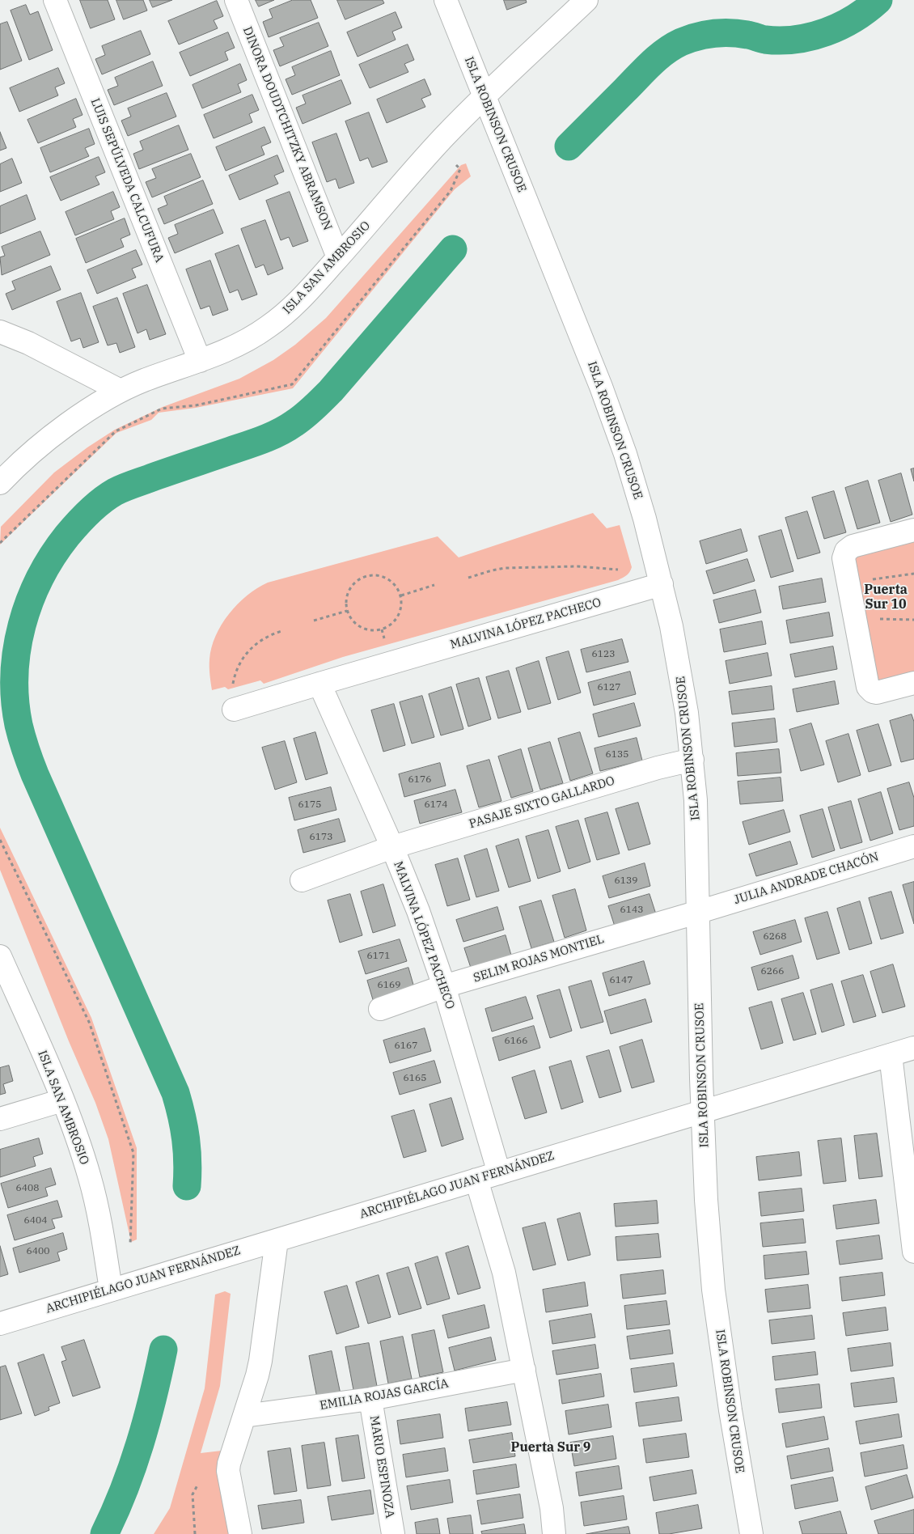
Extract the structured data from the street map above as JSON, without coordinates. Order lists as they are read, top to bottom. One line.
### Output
{"streets":{"street":["ISLA ROBINSON CRUSOE","DINORA DOUDTCHITZKY ABRAMSON","LUIS SEPÚLVEDA CALCUFURA","ISLA SAN AMBROSIO","MALVINA LÓPEZ PACHECO","PASAJE SIXTO GALLARDO","JULIA ANDRADE CHACÓN","SELIM ROJAS MONTIEL","ARCHIPIÉLAGO JUAN FERNÁNDEZ","EMILIA ROJAS GARCÍA","MARIO ESPINOZA"]},"crossings":[["ISLA ROBINSON CRUSOE","ISLA SAN AMBROSIO"],["ISLA ROBINSON CRUSOE","MALVINA LÓPEZ PACHECO"],["ISLA ROBINSON CRUSOE","PASAJE SIXTO GALLARDO"],["ISLA ROBINSON CRUSOE","JULIA ANDRADE CHACÓN"],["ISLA ROBINSON CRUSOE","SELIM ROJAS MONTIEL"],["ISLA ROBINSON CRUSOE","ARCHIPIÉLAGO JUAN FERNÁNDEZ"],["DINORA DOUDTCHITZKY ABRAMSON","ISLA SAN AMBROSIO"],["LUIS SEPÚLVEDA CALCUFURA","ISLA SAN AMBROSIO"],["ISLA SAN AMBROSIO","ARCHIPIÉLAGO JUAN FERNÁNDEZ"],["MALVINA LÓPEZ PACHECO","PASAJE SIXTO GALLARDO"],["MALVINA LÓPEZ PACHECO","SELIM ROJAS MONTIEL"],["MALVINA LÓPEZ PACHECO","ARCHIPIÉLAGO JUAN FERNÁNDEZ"],["JULIA ANDRADE CHACÓN","SELIM ROJAS MONTIEL"],["EMILIA ROJAS GARCÍA","MARIO ESPINOZA"]],"districts":["Puerta Sur 10","Puerta Sur 9"],"house_numbers":["6123","6127","6135","6176","6175","6174","6173","6139","6143","6268","6171","6266","6147","6169","6166","6167","6165","6408","6404","6400"]}
